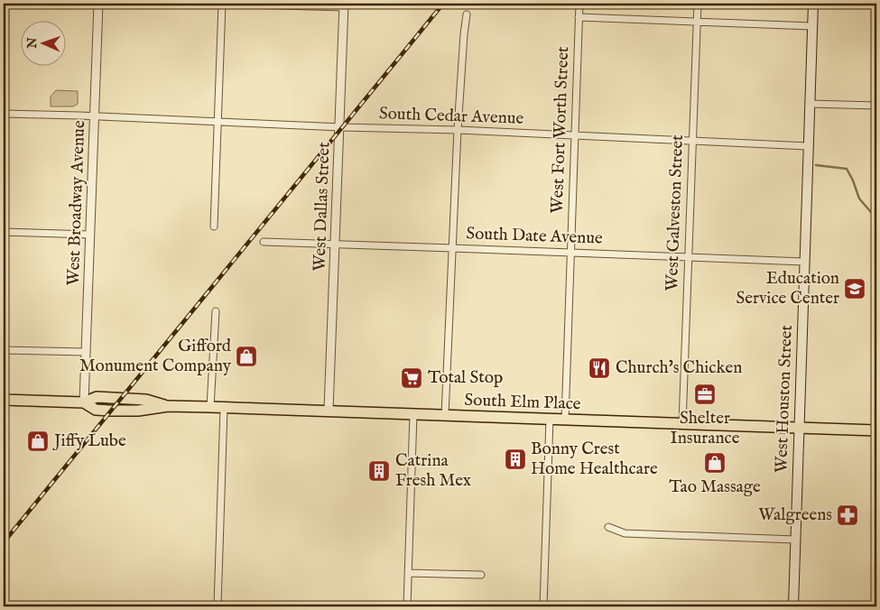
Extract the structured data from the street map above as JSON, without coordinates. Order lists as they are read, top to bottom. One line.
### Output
{"streets":{"main road":["West Houston Street","South Elm Place"],"street":["South Cedar Avenue","West Fort Worth Street","West Broadway Avenue","West Dallas Street","West Galveston Street","South Date Avenue"]},"crossings":[["South Cedar Avenue","West Fort Worth Street"],["South Cedar Avenue","West Broadway Avenue"],["South Cedar Avenue","West Dallas Street"],["South Cedar Avenue","West Galveston Street"],["South Cedar Avenue","West Houston Street"],["West Fort Worth Street","South Date Avenue"],["West Fort Worth Street","South Elm Place"],["West Broadway Avenue","South Elm Place"],["West Dallas Street","South Date Avenue"],["West Dallas Street","South Elm Place"],["West Galveston Street","South Date Avenue"],["West Galveston Street","South Elm Place"],["South Date Avenue","West Houston Street"],["West Houston Street","South Elm Place"]],"places":{"school or university":["Education Service Center"],"shop":["Gifford Monument Company","Jiffy Lube","Tao Massage"],"restaurant":["Church's Chicken"],"supermarket":["Total Stop"],"office":["Shelter Insurance"],"building":["Bonny Crest Home Healthcare","Catrina Fresh Mex"],"pharmacy":["Walgreens"]},"north":"left"}
